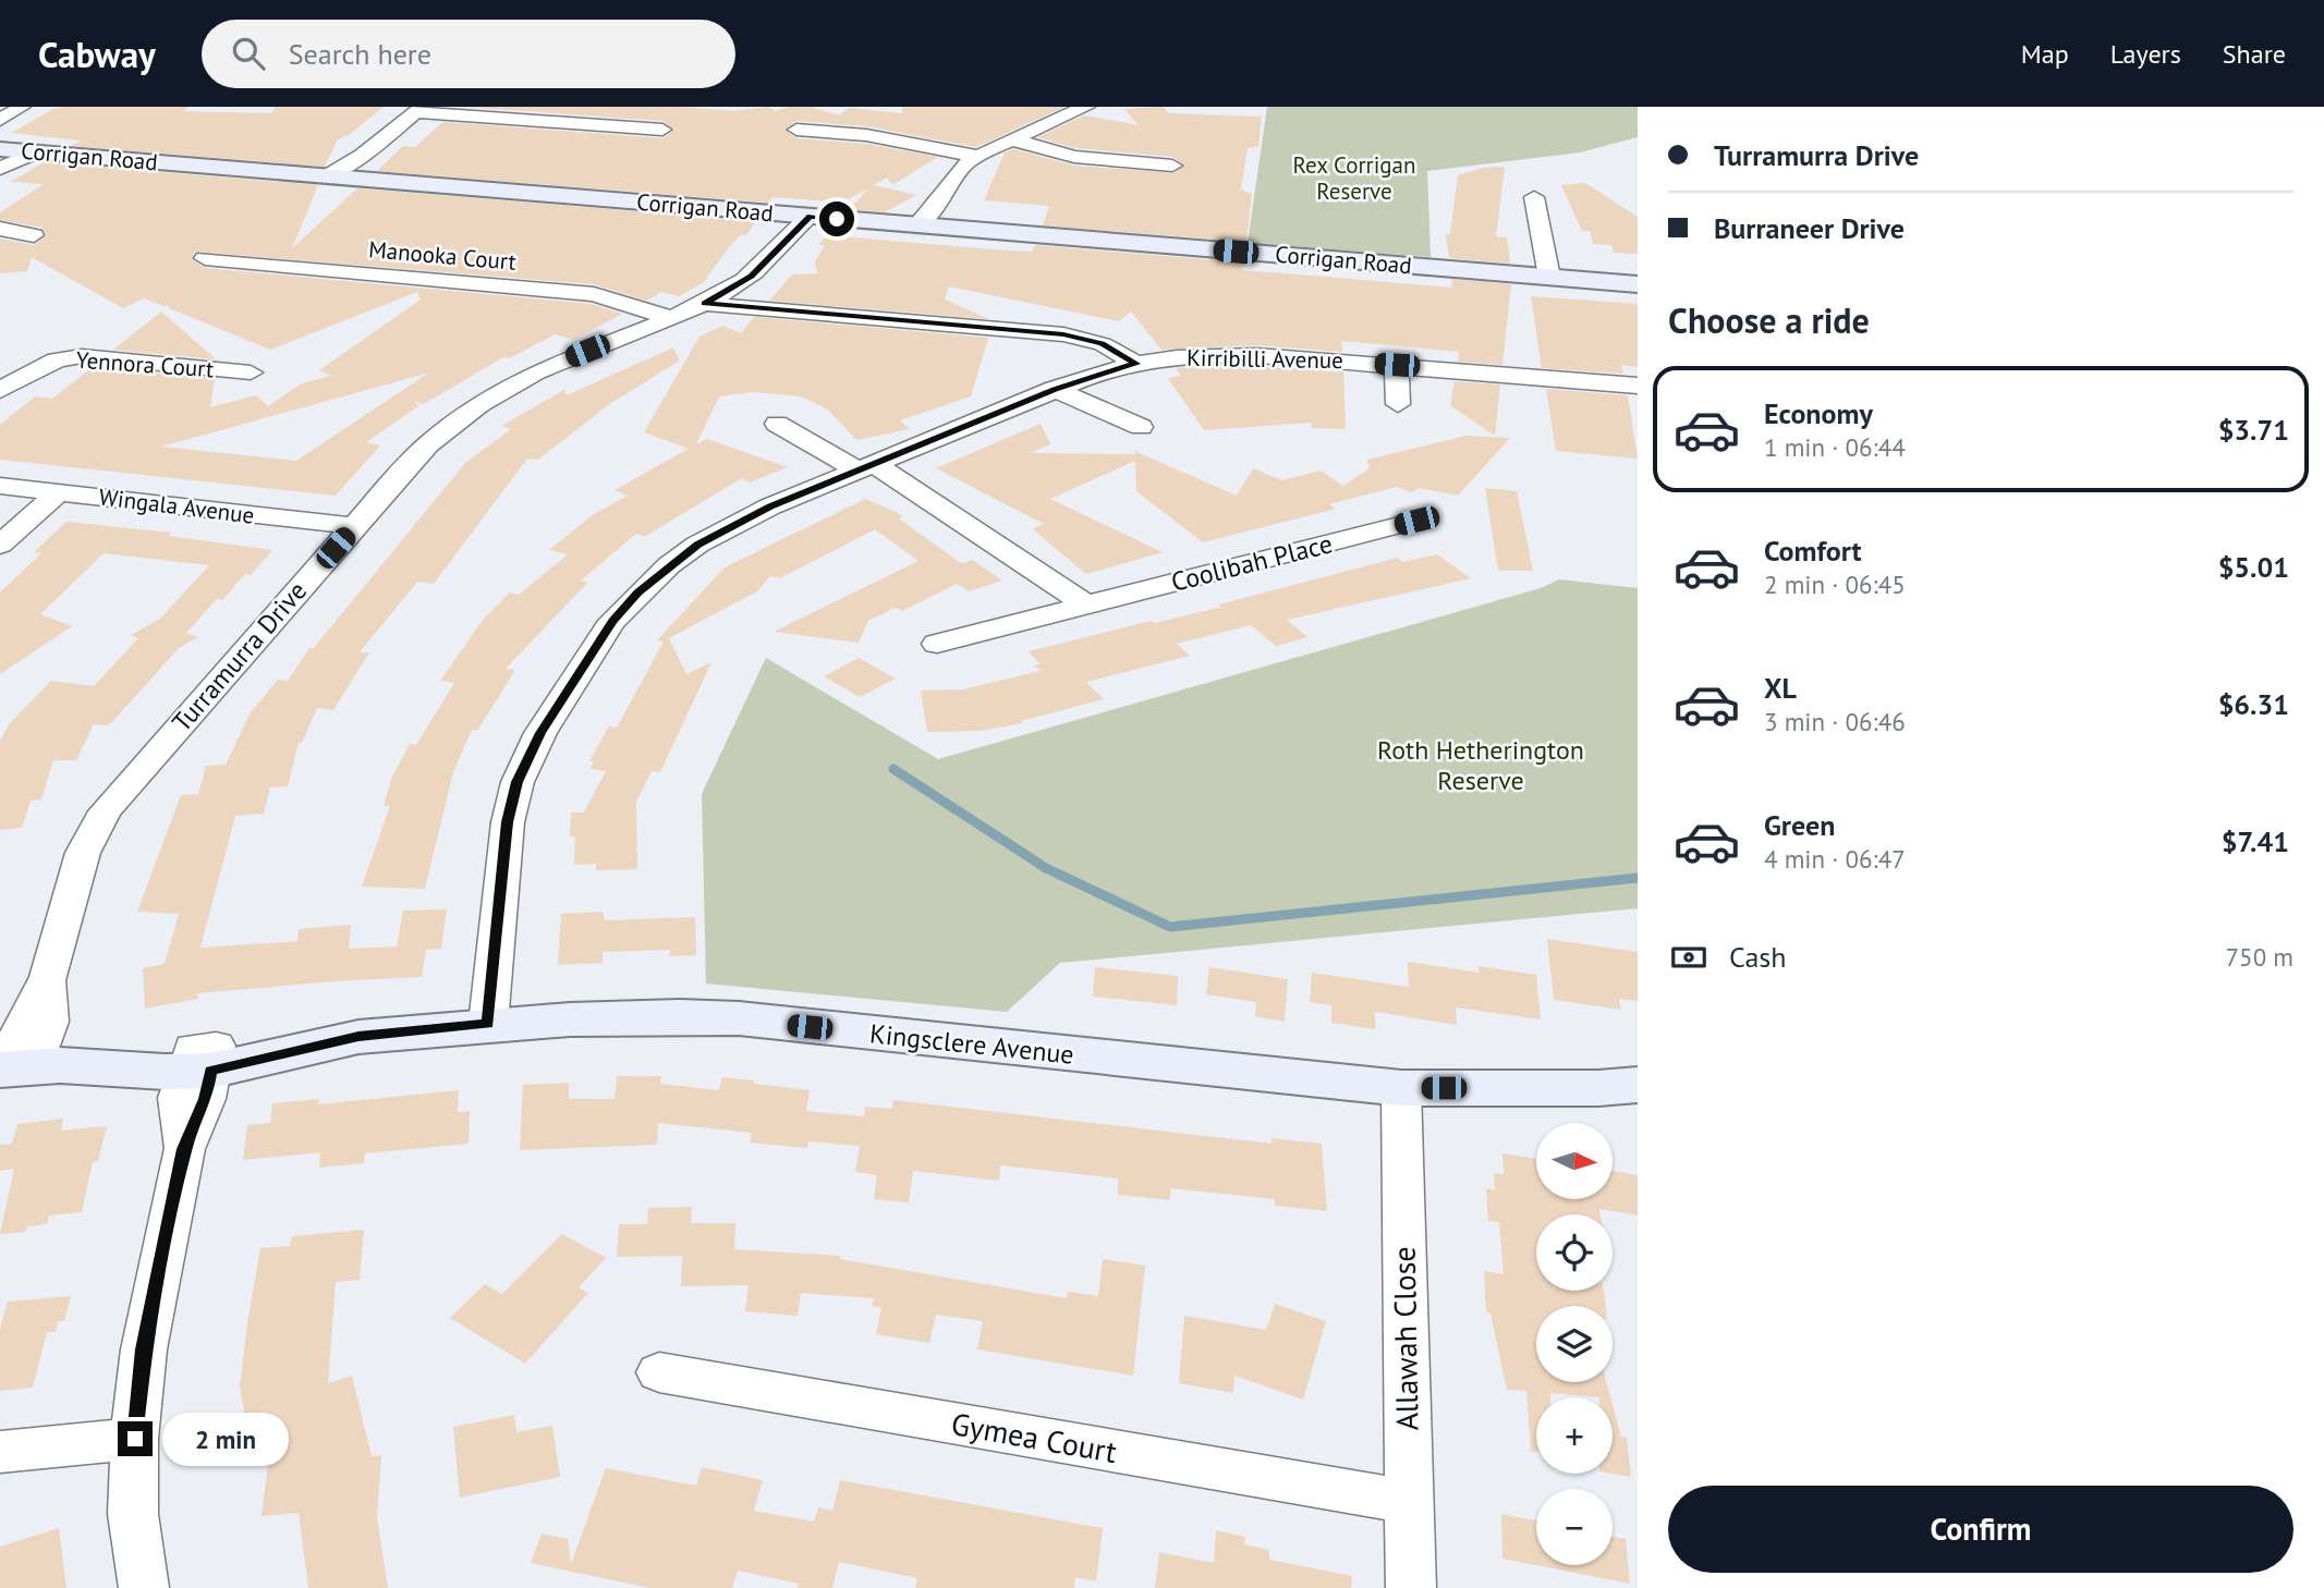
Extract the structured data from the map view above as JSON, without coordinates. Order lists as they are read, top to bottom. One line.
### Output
{"streets":{"main road":["Corrigan Road","Kingsclere Avenue"],"street":["Manooka Court","Kirribilli Avenue","Yennora Court","Wingala Avenue","Coolibah Place","Turramurra Drive","Allawah Close","Gymea Court"]},"crossings":[["Corrigan Road","Turramurra Drive"],["Manooka Court","Turramurra Drive"],["Kirribilli Avenue","Kingsclere Avenue"],["Wingala Avenue","Turramurra Drive"],["Turramurra Drive","Kingsclere Avenue"],["Kingsclere Avenue","Allawah Close"],["Allawah Close","Gymea Court"]],"parks":["Rex Corrigan Reserve","Roth Hetherington Reserve"],"north":"right","page":{"header":"Cabway","search":"Search here","nav":["Map","Layers","Share"],"banner":["Turramurra Drive","Burraneer Drive"],"heading":"Choose a ride","list":[{"name":"Economy","note":"1 min · 06:44","value":"$3.71"},{"name":"Comfort","note":"2 min · 06:45","value":"$5.01"},{"name":"XL","note":"3 min · 06:46","value":"$6.31"},{"name":"Green","note":"4 min · 06:47","value":"$7.41"}],"pay":["Cash","750 m"],"map_buttons":["+","−"],"bubble":"2 min","buttons":"Confirm"}}
